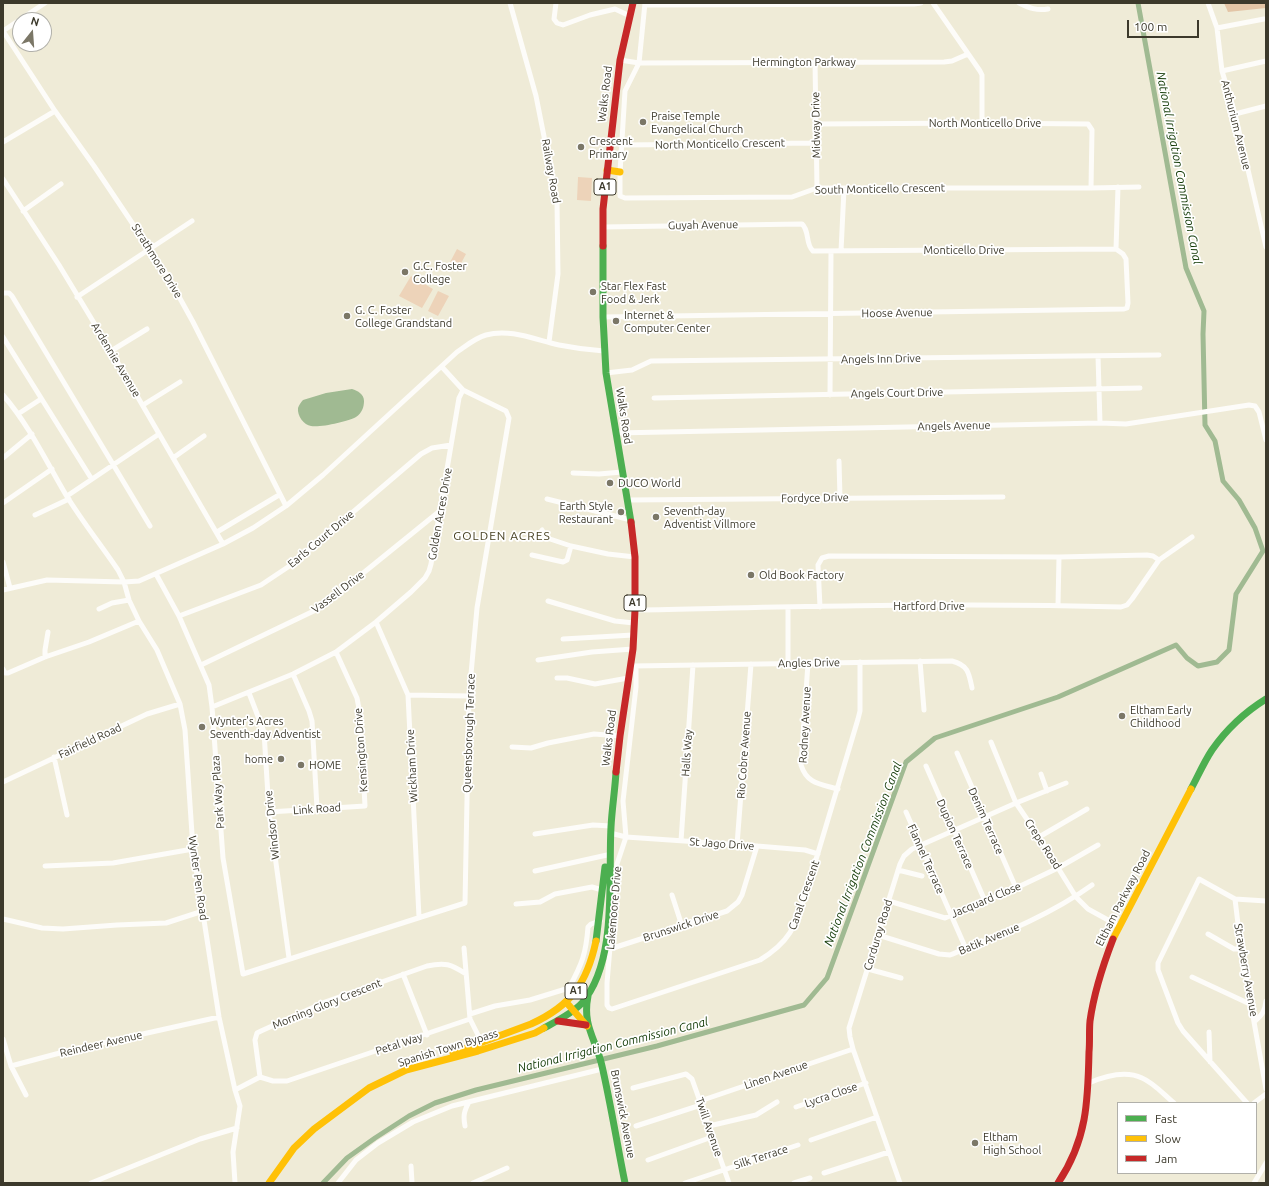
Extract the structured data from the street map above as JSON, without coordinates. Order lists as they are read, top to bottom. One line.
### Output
{"streets":{"main road":["Walks Road","A1","Eltham Parkway Road","Spanish Town Bypass","Brunswick Avenue"],"street":["Hermington Parkway","North Monticello Drive","Midway Drive","Anthurium Avenue","North Monticello Crescent","Railway Road","South Monticello Crescent","Guyah Avenue","Monticello Drive","Strathmore Drive","Hoose Avenue","Angels Inn Drive","Ardennie Avenue","Angels Court Drive","Angels Avenue","Fordyce Drive","Golden Acres Drive","Earls Court Drive","Vassell Drive","Hartford Drive","Angles Drive","Rodney Avenue","Queensborough Terrace","Fairfield Road","Kensington Drive","Halls Way","Rio Cobre Avenue","Wickham Drive","Park Way Plaza","Link Road","Denim Terrace","Windsor Drive","Dupion Terrace","St Jago Drive","Crepe Road","Flannel Terrace","Wynter Pen Road","Canal Crescent","Jacquard Close","Lakemoore Drive","Brunswick Drive","Corduroy Road","Batik Avenue","Strawberry Avenue","Morning Glory Crescent","Reindeer Avenue","Petal Way","Linen Avenue","Lycra Close","Twill Avenue","Silk Terrace"]},"crossings":[["Hermington Parkway","Walks Road"],["Hermington Parkway","Midway Drive"],["Walks Road","Guyah Avenue"],["Walks Road","Hoose Avenue"],["Walks Road","Angels Inn Drive"],["Walks Road","Angels Avenue"],["Walks Road","Fordyce Drive"],["Walks Road","Hartford Drive"],["Walks Road","Angles Drive"],["Walks Road","St Jago Drive"],["Walks Road","Lakemoore Drive"],["Walks Road","Spanish Town Bypass"],["Walks Road","Brunswick Avenue"],["North Monticello Drive","Midway Drive"],["North Monticello Drive","South Monticello Crescent"],["Midway Drive","North Monticello Crescent"],["Midway Drive","South Monticello Crescent"],["Guyah Avenue","Monticello Drive"],["Monticello Drive","Hoose Avenue"],["Golden Acres Drive","Earls Court Drive"],["Golden Acres Drive","Vassell Drive"],["Golden Acres Drive","Queensborough Terrace"],["Golden Acres Drive","Kensington Drive"],["Golden Acres Drive","Wickham Drive"],["Golden Acres Drive","Park Way Plaza"],["Golden Acres Drive","Windsor Drive"],["Earls Court Drive","Park Way Plaza"],["Vassell Drive","Park Way Plaza"],["Angles Drive","Rodney Avenue"],["Angles Drive","Halls Way"],["Angles Drive","Rio Cobre Avenue"],["Angles Drive","Canal Crescent"],["Angles Drive","Lakemoore Drive"],["Rodney Avenue","Canal Crescent"],["Queensborough Terrace","Wickham Drive"],["Queensborough Terrace","Park Way Plaza"],["Queensborough Terrace","Windsor Drive"],["Fairfield Road","Wynter Pen Road"],["Kensington Drive","Link Road"],["Halls Way","St Jago Drive"],["Rio Cobre Avenue","St Jago Drive"],["Link Road","Windsor Drive"],["Denim Terrace","Jacquard Close"],["Denim Terrace","Corduroy Road"],["Dupion Terrace","Jacquard Close"],["Dupion Terrace","Corduroy Road"],["St Jago Drive","Canal Crescent"],["St Jago Drive","Lakemoore Drive"],["St Jago Drive","Brunswick Drive"],["Crepe Road","Eltham Parkway Road"],["Crepe Road","Jacquard Close"],["Crepe Road","Corduroy Road"],["Crepe Road","Batik Avenue"],["Flannel Terrace","Jacquard Close"],["Flannel Terrace","Corduroy Road"],["Flannel Terrace","Batik Avenue"],["Wynter Pen Road","Reindeer Avenue"],["Canal Crescent","Lakemoore Drive"],["Jacquard Close","Corduroy Road"],["Lakemoore Drive","Brunswick Drive"],["Corduroy Road","Batik Avenue"],["Corduroy Road","Linen Avenue"],["Corduroy Road","Lycra Close"],["Morning Glory Crescent","Petal Way"],["Spanish Town Bypass","Brunswick Avenue"],["Linen Avenue","Twill Avenue"],["Twill Avenue","Silk Terrace"]],"districts":["GOLDEN ACRES"],"water":["National Irrigation Commission Canal"],"places":["Praise Temple Evangelical Church","Crescent Primary","G.C. Foster College","Star Flex Fast Food & Jerk","G. C. Foster College Grandstand","Internet & Computer Center","DUCO World","Earth Style Restaurant","Seventh-day Adventist Villmore","Old Book Factory","Eltham Early Childhood","Wynter's Acres Seventh-day Adventist","home","HOME","Eltham High School"],"legend":["Fast","Slow","Jam"],"scale_bar":"100 m","north":"top"}
